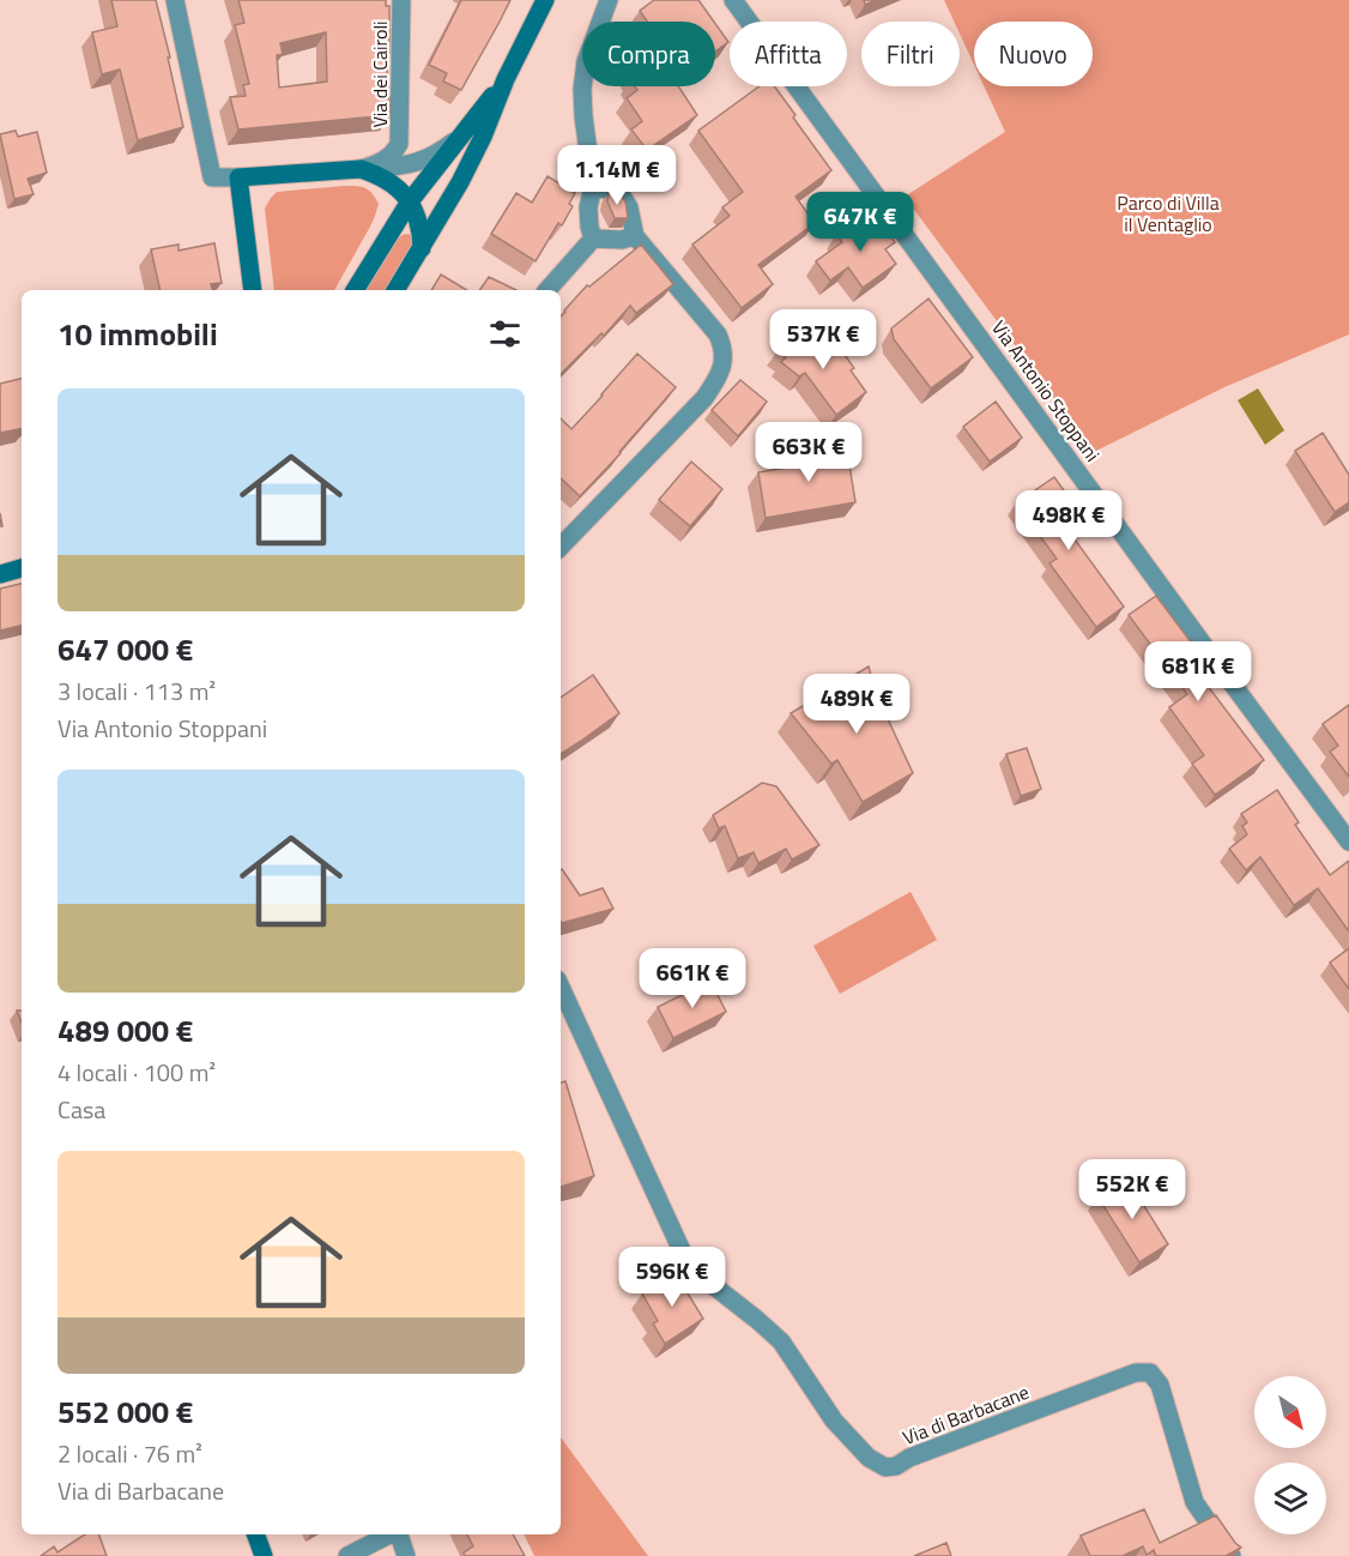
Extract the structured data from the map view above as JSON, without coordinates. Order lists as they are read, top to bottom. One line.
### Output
{"streets":{"street":["Via dei Cairoli","Via Antonio Stoppani","Via di Barbacane"]},"parks":["Parco di Villa il Ventaglio"],"north":"bottom right","page":{"chip":["Compra","Affitta","Filtri","Nuovo"],"price":["1.14M €","647K €","537K €","663K €","498K €","681K €","489K €","661K €","552K €","596K €"],"heading":"10 immobili","list":[{"name":"647 000 €","note":"3 locali · 113 m² · Via Antonio Stoppani"},{"name":"489 000 €","note":"4 locali · 100 m² · Casa"},{"name":"552 000 €","note":"2 locali · 76 m² · Via di Barbacane"}]}}
